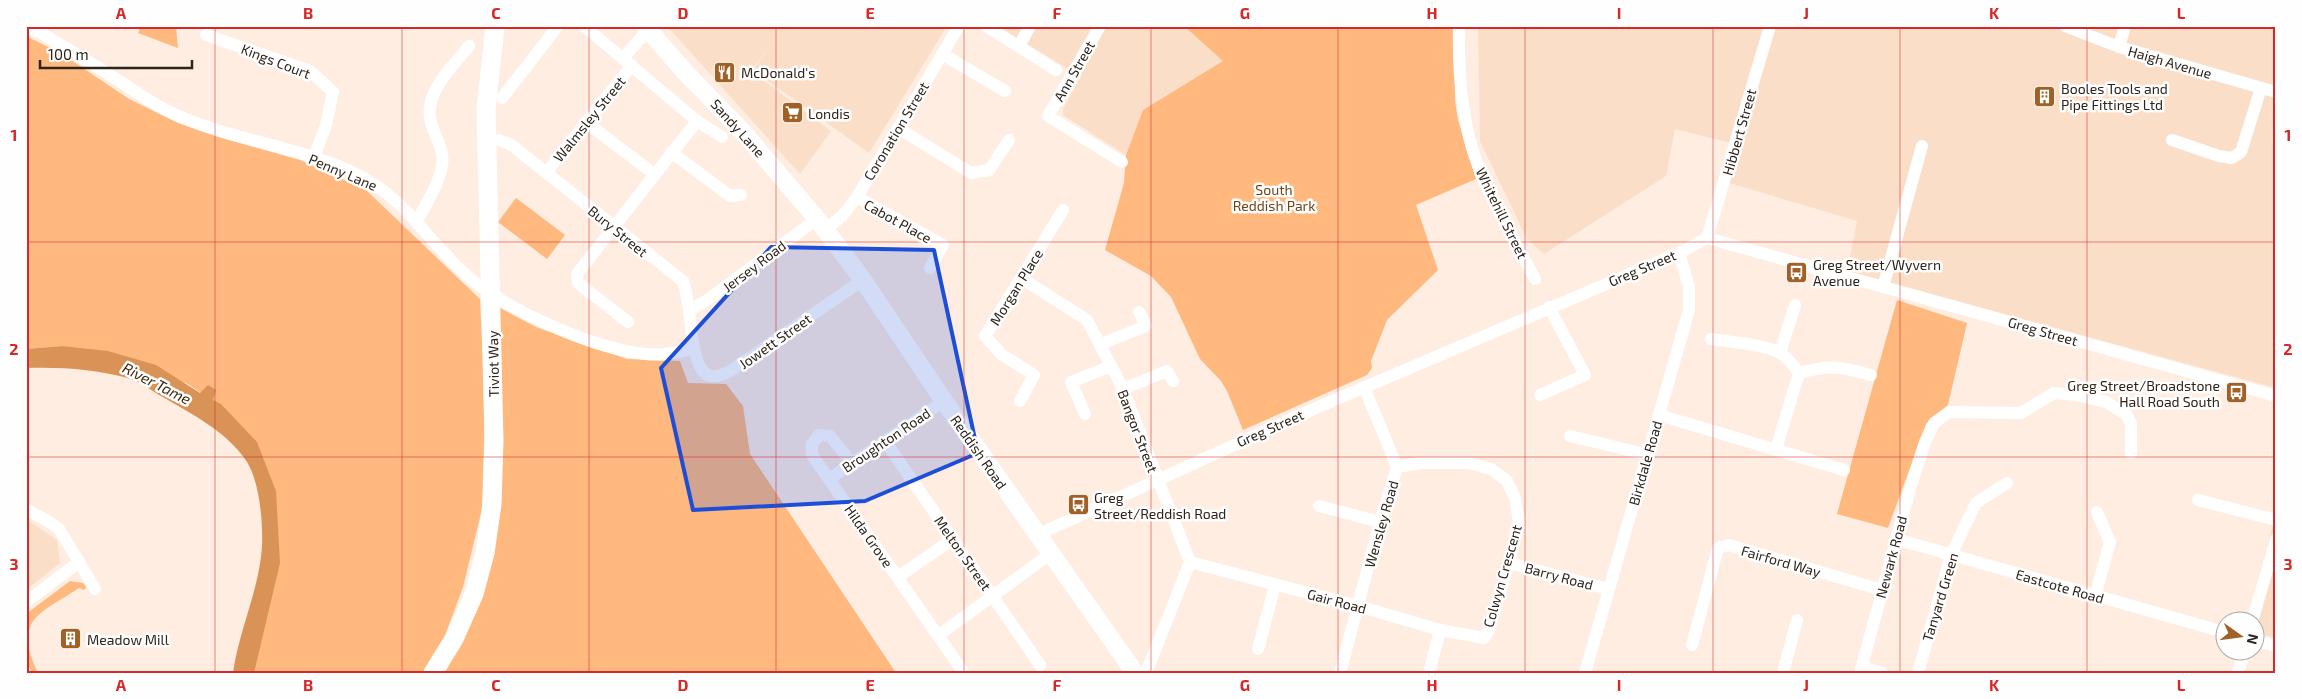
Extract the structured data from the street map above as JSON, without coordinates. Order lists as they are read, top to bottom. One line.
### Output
{"streets":{"main road":["Sandy Lane","Tiviot Way","Reddish Road"],"street":["Kings Court","Haigh Avenue","Ann Street","Walmsley Street","Coronation Street","Hibbert Street","Penny Lane","Whitehill Street","Cabot Place","Bury Street","Jersey Road","Greg Street","Morgan Place","Jowett Street","Bangor Street","Broughton Road","Birkdale Road","Wensley Road","Hilda Grove","Melton Street","Newark Road","Fairford Way","Colwyn Crescent","Barry Road","Eastcote Road","Tanyard Green","Gair Road"]},"crossings":[["Kings Court","Penny Lane"],["Walmsley Street","Sandy Lane"],["Walmsley Street","Bury Street"],["Sandy Lane","Coronation Street"],["Sandy Lane","Jersey Road"],["Sandy Lane","Reddish Road"],["Coronation Street","Cabot Place"],["Coronation Street","Jersey Road"],["Coronation Street","Reddish Road"],["Hibbert Street","Greg Street"],["Penny Lane","Bury Street"],["Penny Lane","Jowett Street"],["Bury Street","Jersey Road"],["Bury Street","Jowett Street"],["Jersey Road","Reddish Road"],["Greg Street","Bangor Street"],["Greg Street","Reddish Road"],["Greg Street","Birkdale Road"],["Greg Street","Wensley Road"],["Morgan Place","Bangor Street"],["Jowett Street","Reddish Road"],["Bangor Street","Gair Road"],["Broughton Road","Reddish Road"],["Broughton Road","Hilda Grove"],["Broughton Road","Melton Street"],["Birkdale Road","Barry Road"],["Wensley Road","Colwyn Crescent"],["Wensley Road","Barry Road"],["Wensley Road","Gair Road"],["Newark Road","Fairford Way"],["Newark Road","Eastcote Road"],["Colwyn Crescent","Barry Road"],["Colwyn Crescent","Gair Road"],["Barry Road","Gair Road"],["Eastcote Road","Tanyard Green"]],"water":["River Tame"],"parks":["South Reddish Park"],"places":{"restaurant":["McDonald's"],"building":["Booles Tools and Pipe Fittings Ltd","Meadow Mill"],"supermarket":["Londis"],"bus stop":["Greg Street/Wyvern Avenue","Greg Street/Broadstone Hall Road South","Greg Street/Reddish Road"]},"scale_bar":"100 m","north":"right","grid":{"columns":["A","B","C","D","E","F","G","H","I","J","K","L"],"rows":["1","2","3"]}}
